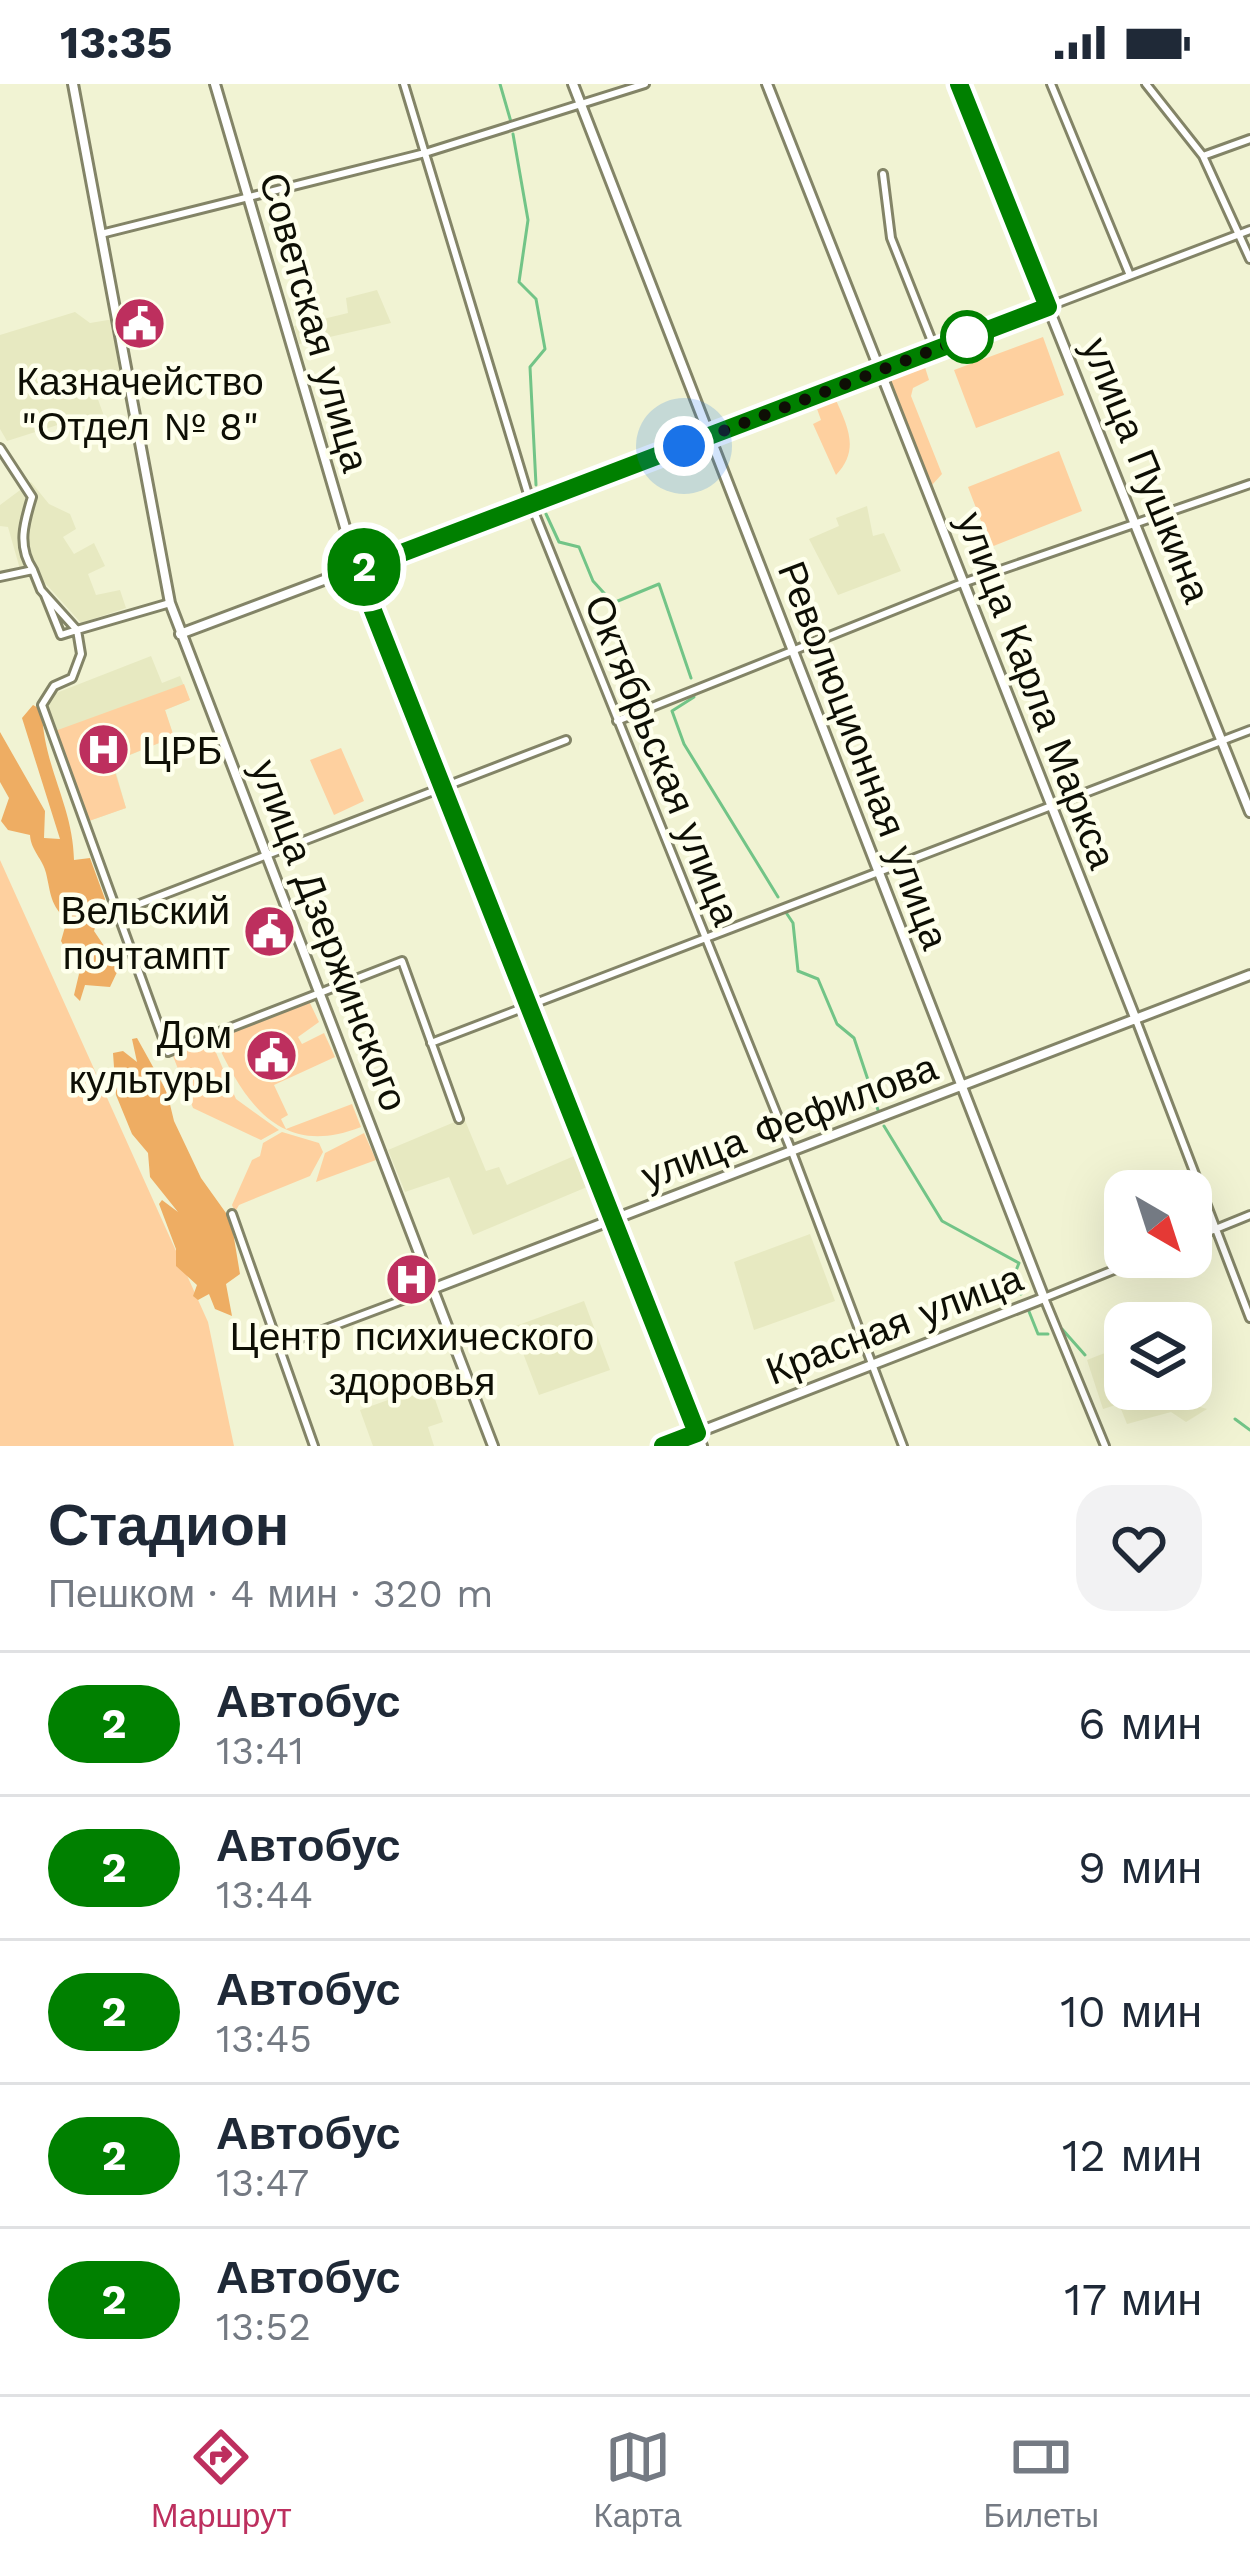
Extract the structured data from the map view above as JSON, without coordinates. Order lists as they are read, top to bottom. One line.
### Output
{"streets":{"main road":["Советская улица","улица Пушкина","улица Карла Маркса","Революционная улица","улица Дзержинского","улица Фефилова","Красная улица"],"street":["Октябрьская улица"]},"crossings":[["Советская улица","улица Фефилова"],["Советская улица","Красная улица"],["улица Карла Маркса","улица Фефилова"],["Революционная улица","улица Фефилова"],["Революционная улица","Красная улица"],["Октябрьская улица","улица Фефилова"],["Октябрьская улица","Красная улица"],["улица Дзержинского","улица Фефилова"]],"places":{"public building":["Казначейство \"Отдел № 8\"","Вельский почтампт","Дом культуры"],"hospital":["ЦРБ","Центр психического здоровья"]},"lines":["bus line 2"],"north":"bottom right","page":{"status":"13:35","on_map":"2","heading":["Стадион","Пешком · 4 мин · 320 m"],"list":[{"mark":"2","name":"Автобус","note":"13:41","value":"6 мин"},{"mark":"2","name":"Автобус","note":"13:44","value":"9 мин"},{"mark":"2","name":"Автобус","note":"13:45","value":"10 мин"},{"mark":"2","name":"Автобус","note":"13:47","value":"12 мин"},{"mark":"2","name":"Автобус","note":"13:52","value":"17 мин"}],"tabs":["Маршрут","Карта","Билеты"]}}
